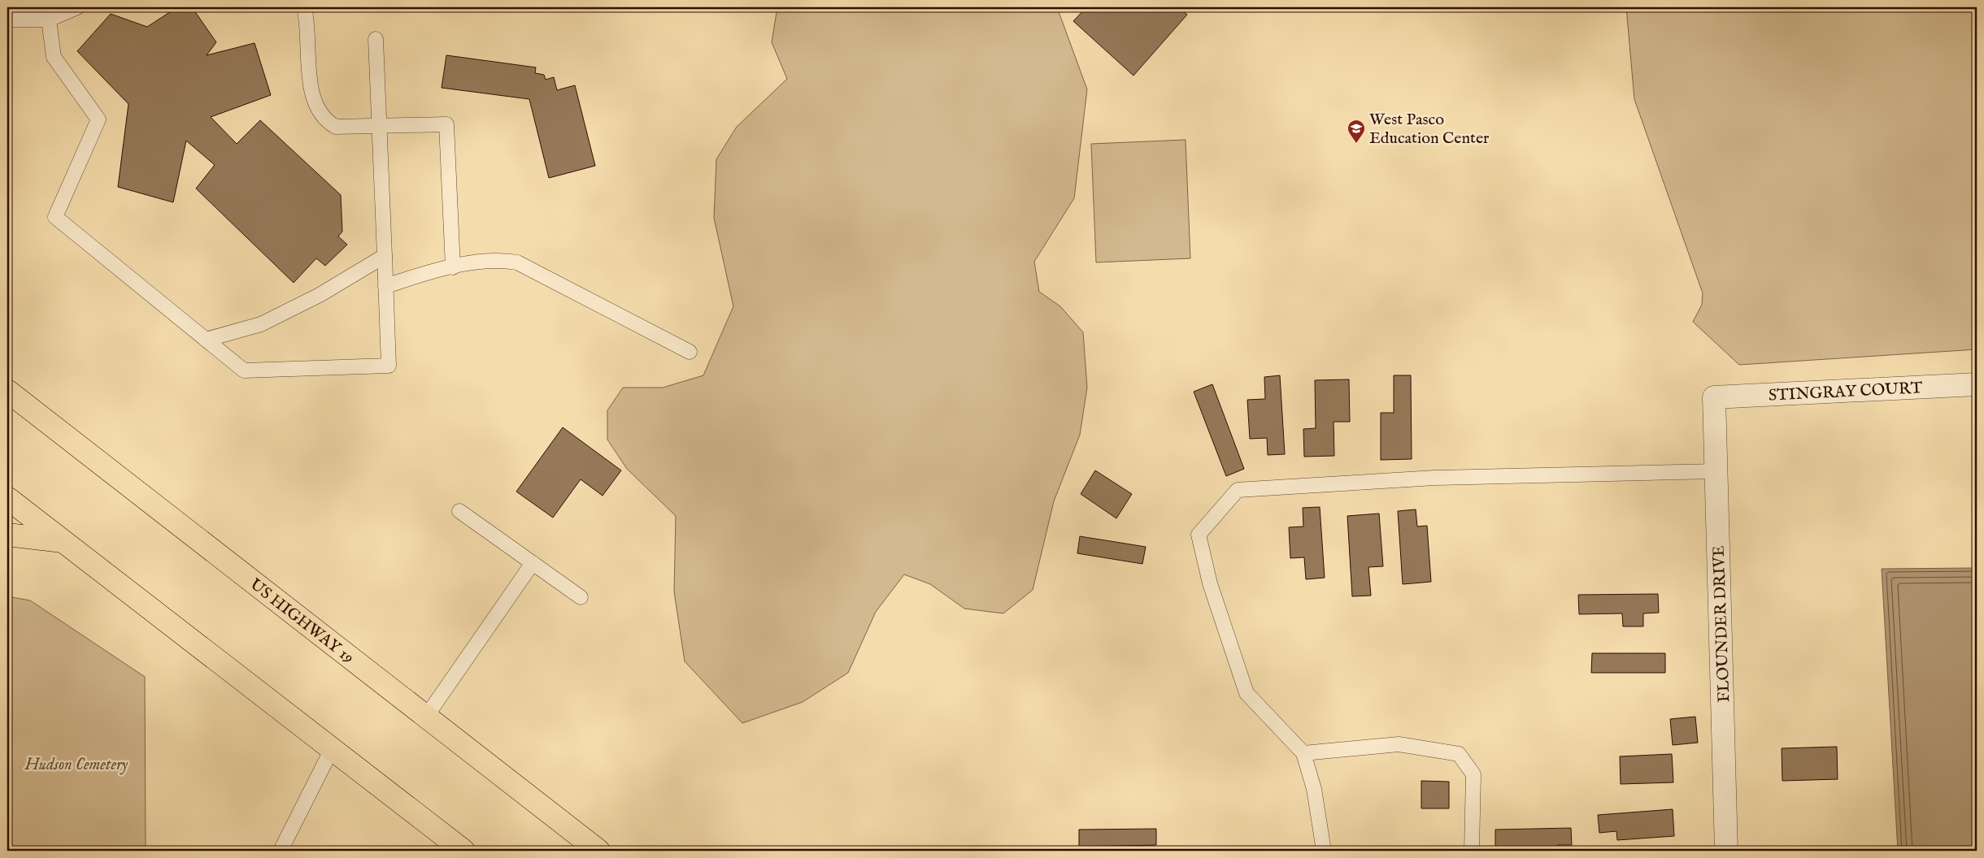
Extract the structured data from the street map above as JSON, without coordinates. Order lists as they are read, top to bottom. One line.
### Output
{"streets":{"highway":["US HIGHWAY 19"],"street":["STINGRAY COURT","FLOUNDER DRIVE"]},"crossings":[["STINGRAY COURT","FLOUNDER DRIVE"]],"parks":["Hudson Cemetery"],"places":{"school or university":["West Pasco Education Center"]}}
